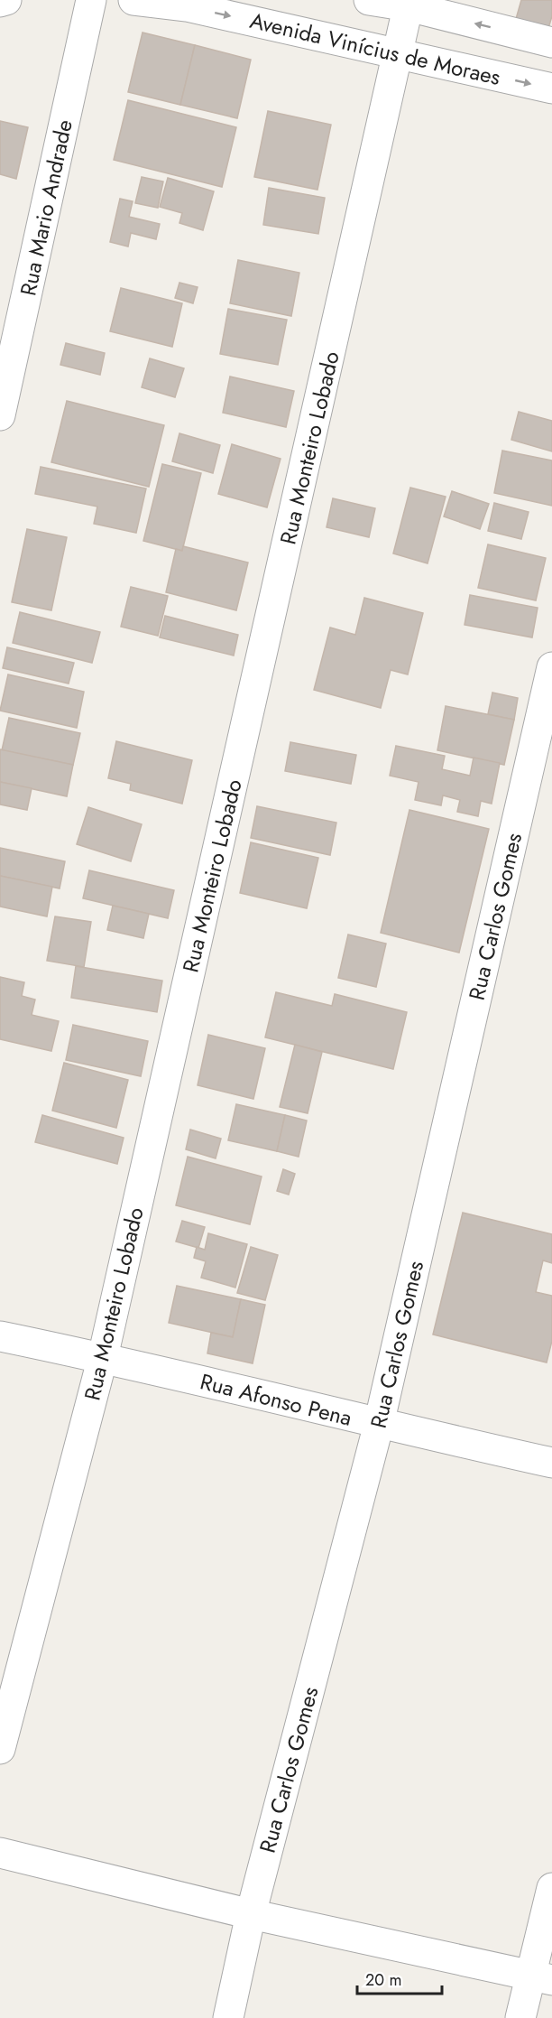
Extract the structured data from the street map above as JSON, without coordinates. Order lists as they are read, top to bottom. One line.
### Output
{"streets":{"street":["Avenida Vinícius de Moraes","Rua Mario Andrade","Rua Monteiro Lobado","Rua Carlos Gomes","Rua Afonso Pena"]},"crossings":[["Avenida Vinícius de Moraes","Rua Monteiro Lobado"],["Rua Monteiro Lobado","Rua Afonso Pena"],["Rua Carlos Gomes","Rua Afonso Pena"]],"scale_bar":"20 m"}
